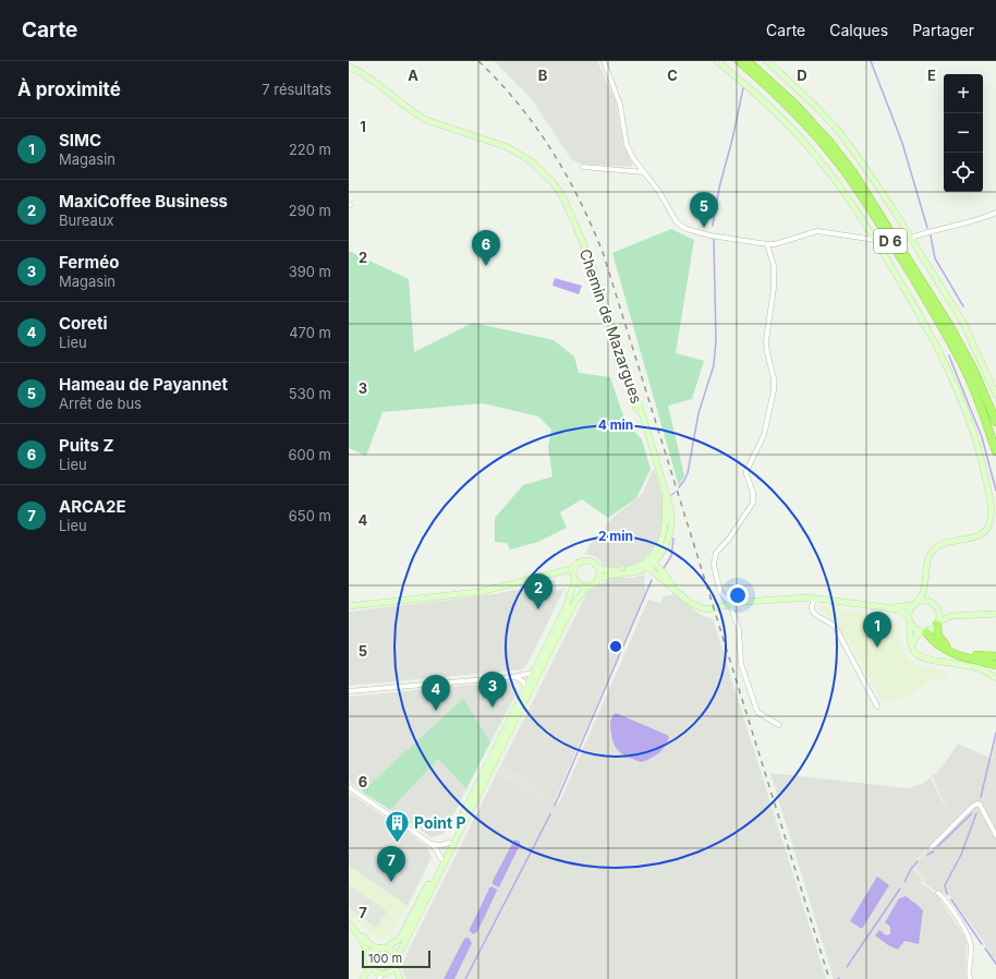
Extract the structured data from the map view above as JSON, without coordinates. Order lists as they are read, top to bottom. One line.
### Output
{"streets":{"highway":["D 6"],"street":["Chemin de Mazargues"]},"places":{"building":["Point P"]},"scale_bar":"100 m","page":{"header":"Carte","nav":["Carte","Calques","Partager"],"heading":["À proximité","7 résultats"],"map_buttons":["+","−"],"list":[{"mark":"1","name":"SIMC","note":"Magasin","value":"220 m"},{"mark":"2","name":"MaxiCoffee Business","note":"Bureaux","value":"290 m"},{"mark":"3","name":"Ferméo","note":"Magasin","value":"390 m"},{"mark":"4","name":"Coreti","note":"Lieu","value":"470 m"},{"mark":"5","name":"Hameau de Payannet","note":"Arrêt de bus","value":"530 m"},{"mark":"6","name":"Puits Z","note":"Lieu","value":"600 m"},{"mark":"7","name":"ARCA2E","note":"Lieu","value":"650 m"}],"pins":["5","6","2","1","3","4","7"],"scale":"100 m"},"grid":{"columns":["A","B","C","D","E"],"rows":["1","2","3","4","5","6","7"]},"rings":["4 min","2 min"]}
